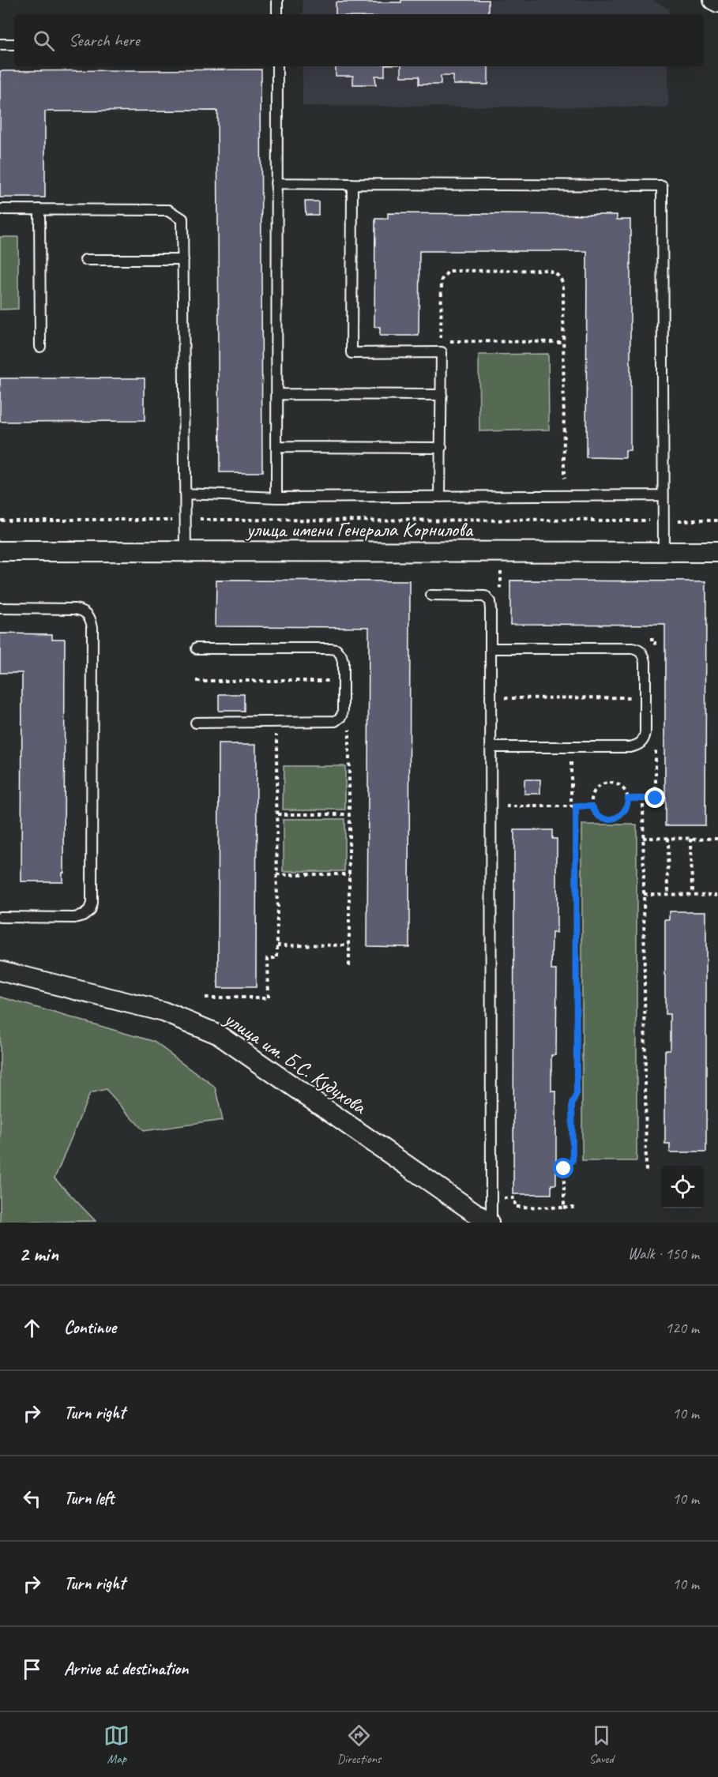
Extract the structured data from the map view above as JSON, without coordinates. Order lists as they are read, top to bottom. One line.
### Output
{"streets":{"street":["улица имени Генерала Корнилова","улица им. Б.С. Кудухова"]},"page":{"search":"Search here","heading":["2 min","Walk · 150 m"],"list":[["Continue","120 m"],["Turn right","10 m"],["Turn left","10 m"],["Turn right","10 m"],"Arrive at destination"],"nav":["Map","Directions","Saved"]}}
